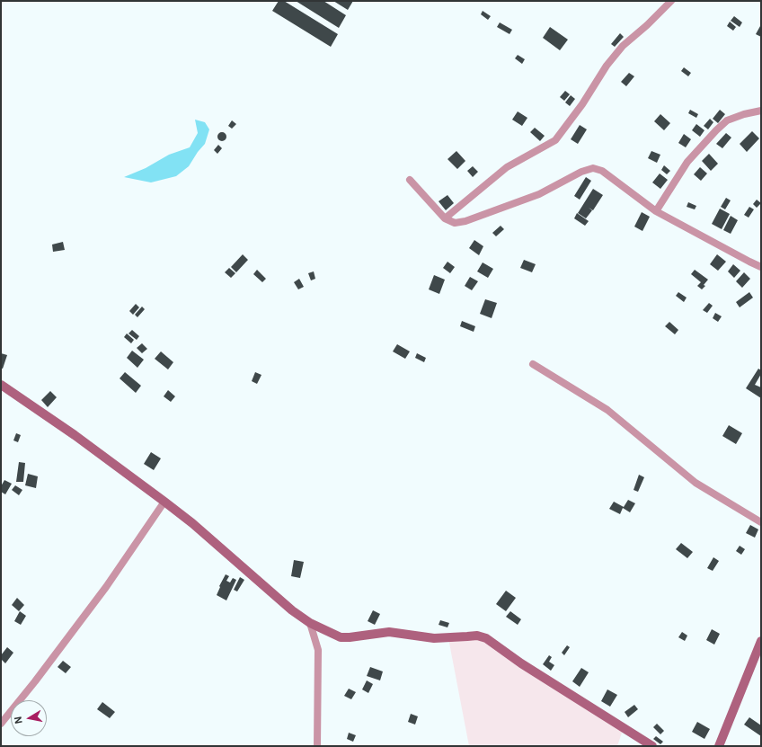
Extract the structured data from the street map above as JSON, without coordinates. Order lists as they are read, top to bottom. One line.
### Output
{"north":"left"}
